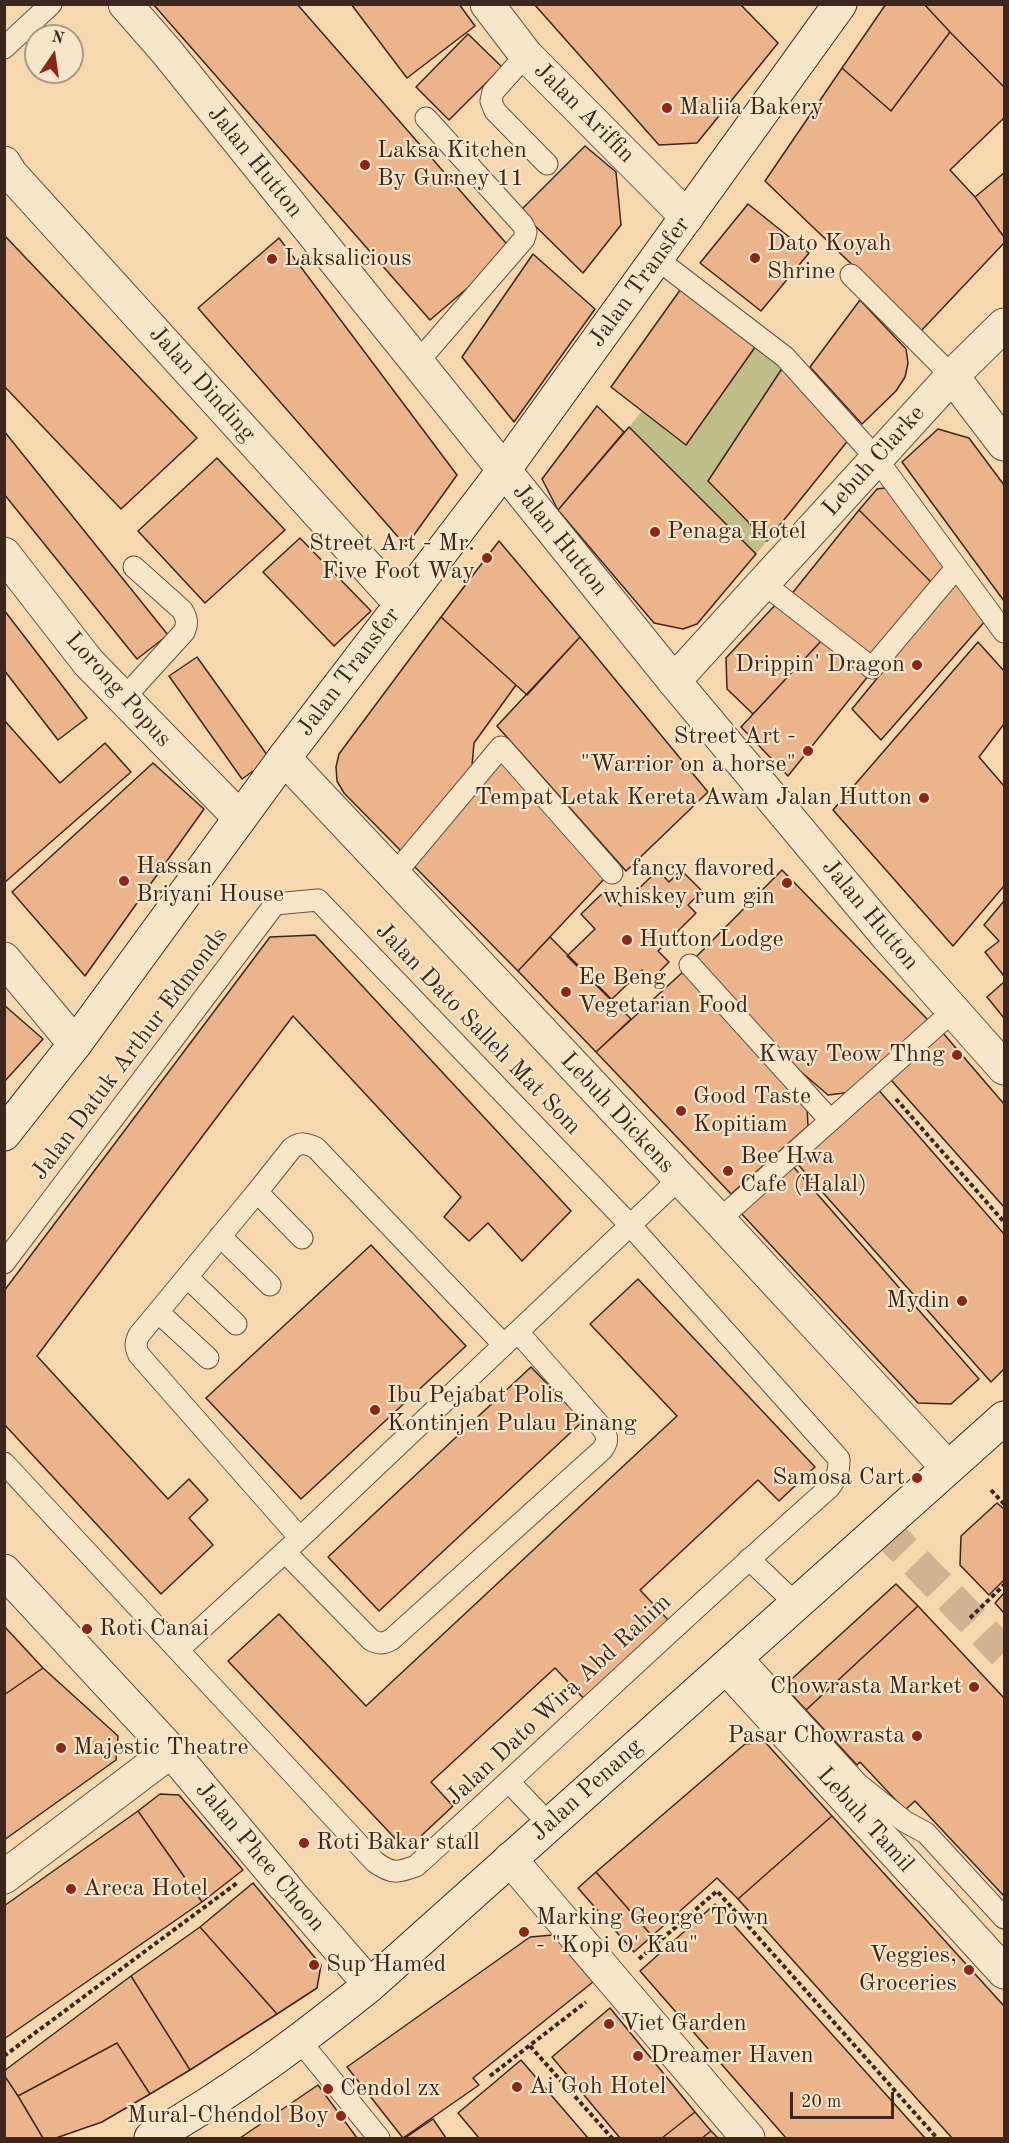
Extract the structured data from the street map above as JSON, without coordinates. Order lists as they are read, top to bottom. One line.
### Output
{"streets":{"street":["Jalan Ariffin","Jalan Hutton","Jalan Transfer","Jalan Dinding","Lebuh Clarke","Lorong Popus","Lebuh Dickens","Jalan Penang","Lebuh Tamil","Jalan Phee Choon"],"lane":["Jalan Dato Salleh Mat Som","Jalan Datuk Arthur Edmonds","Jalan Dato Wira Abd Rahim"]},"crossings":[["Jalan Ariffin","Jalan Transfer"],["Jalan Hutton","Jalan Transfer"],["Jalan Hutton","Lebuh Clarke"],["Jalan Transfer","Jalan Dinding"],["Jalan Transfer","Lorong Popus"],["Jalan Transfer","Lebuh Dickens"],["Jalan Dato Salleh Mat Som","Jalan Datuk Arthur Edmonds"],["Jalan Dato Salleh Mat Som","Jalan Dato Wira Abd Rahim"],["Lebuh Dickens","Jalan Penang"],["Jalan Penang","Lebuh Tamil"],["Jalan Penang","Jalan Phee Choon"]],"places":["Maliia Bakery","Laksa Kitchen By Gurney 11","Dato Koyah Shrine","Laksalicious","Penaga Hotel","Street Art - Mr. Five Foot Way","Drippin' Dragon","Street Art - \"Warrior on a horse\"","Tempat Letak Kereta Awam Jalan Hutton","Hassan Briyani House","fancy flavored whiskey rum gin","Hutton Lodge","Ee Beng Vegetarian Food","Kway Teow Thng","Good Taste Kopitiam","Bee Hwa Cafe (Halal)","Mydin","Ibu Pejabat Polis Kontinjen Pulau Pinang","Samosa Cart","Roti Canai","Chowrasta Market","Pasar Chowrasta","Majestic Theatre","Roti Bakar stall","Areca Hotel","Marking George Town - \"Kopi O' Kau\"","Sup Hamed","Veggies, Groceries","Viet Garden","Dreamer Haven","Ai Goh Hotel","Cendol zx","Mural-Chendol Boy"],"scale_bar":"20 m","north":"top"}
